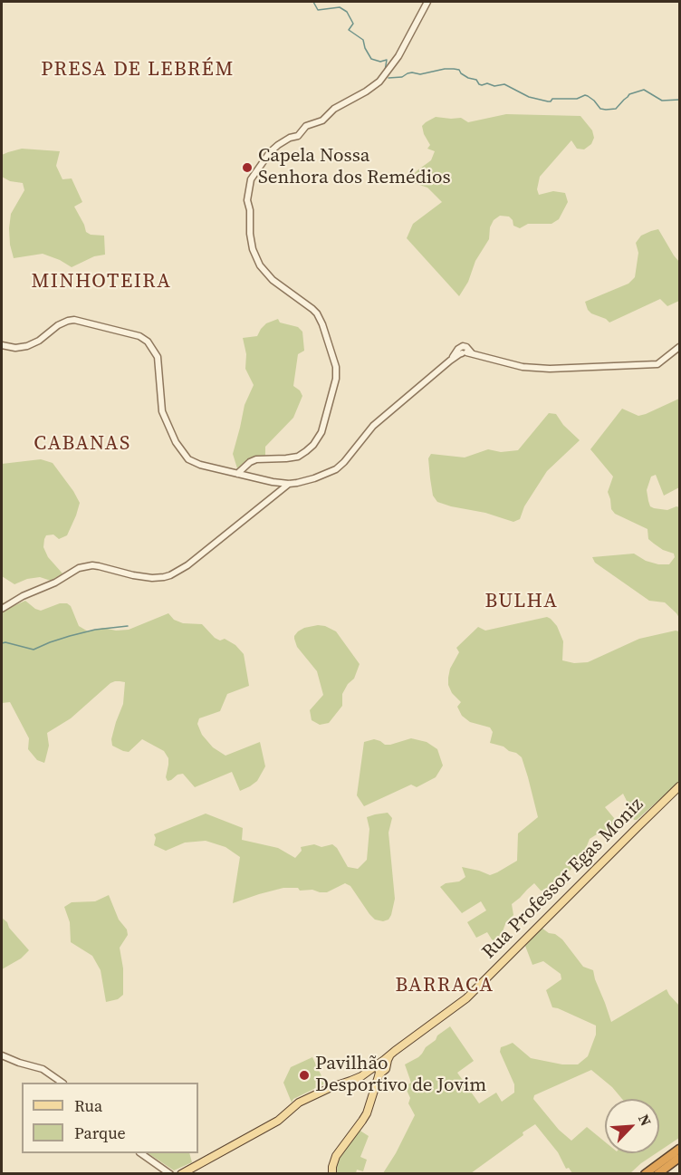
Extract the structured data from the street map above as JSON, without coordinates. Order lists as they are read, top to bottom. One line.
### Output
{"streets":{"main road":["Rua Professor Egas Moniz"]},"districts":["PRESA DE LEBRÉM","MINHOTEIRA","CABANAS","BULHA","BARRACA"],"places":["Capela Nossa Senhora dos Remédios","Pavilhão Desportivo de Jovim"],"legend":["Rua","Parque"],"north":"top right"}
